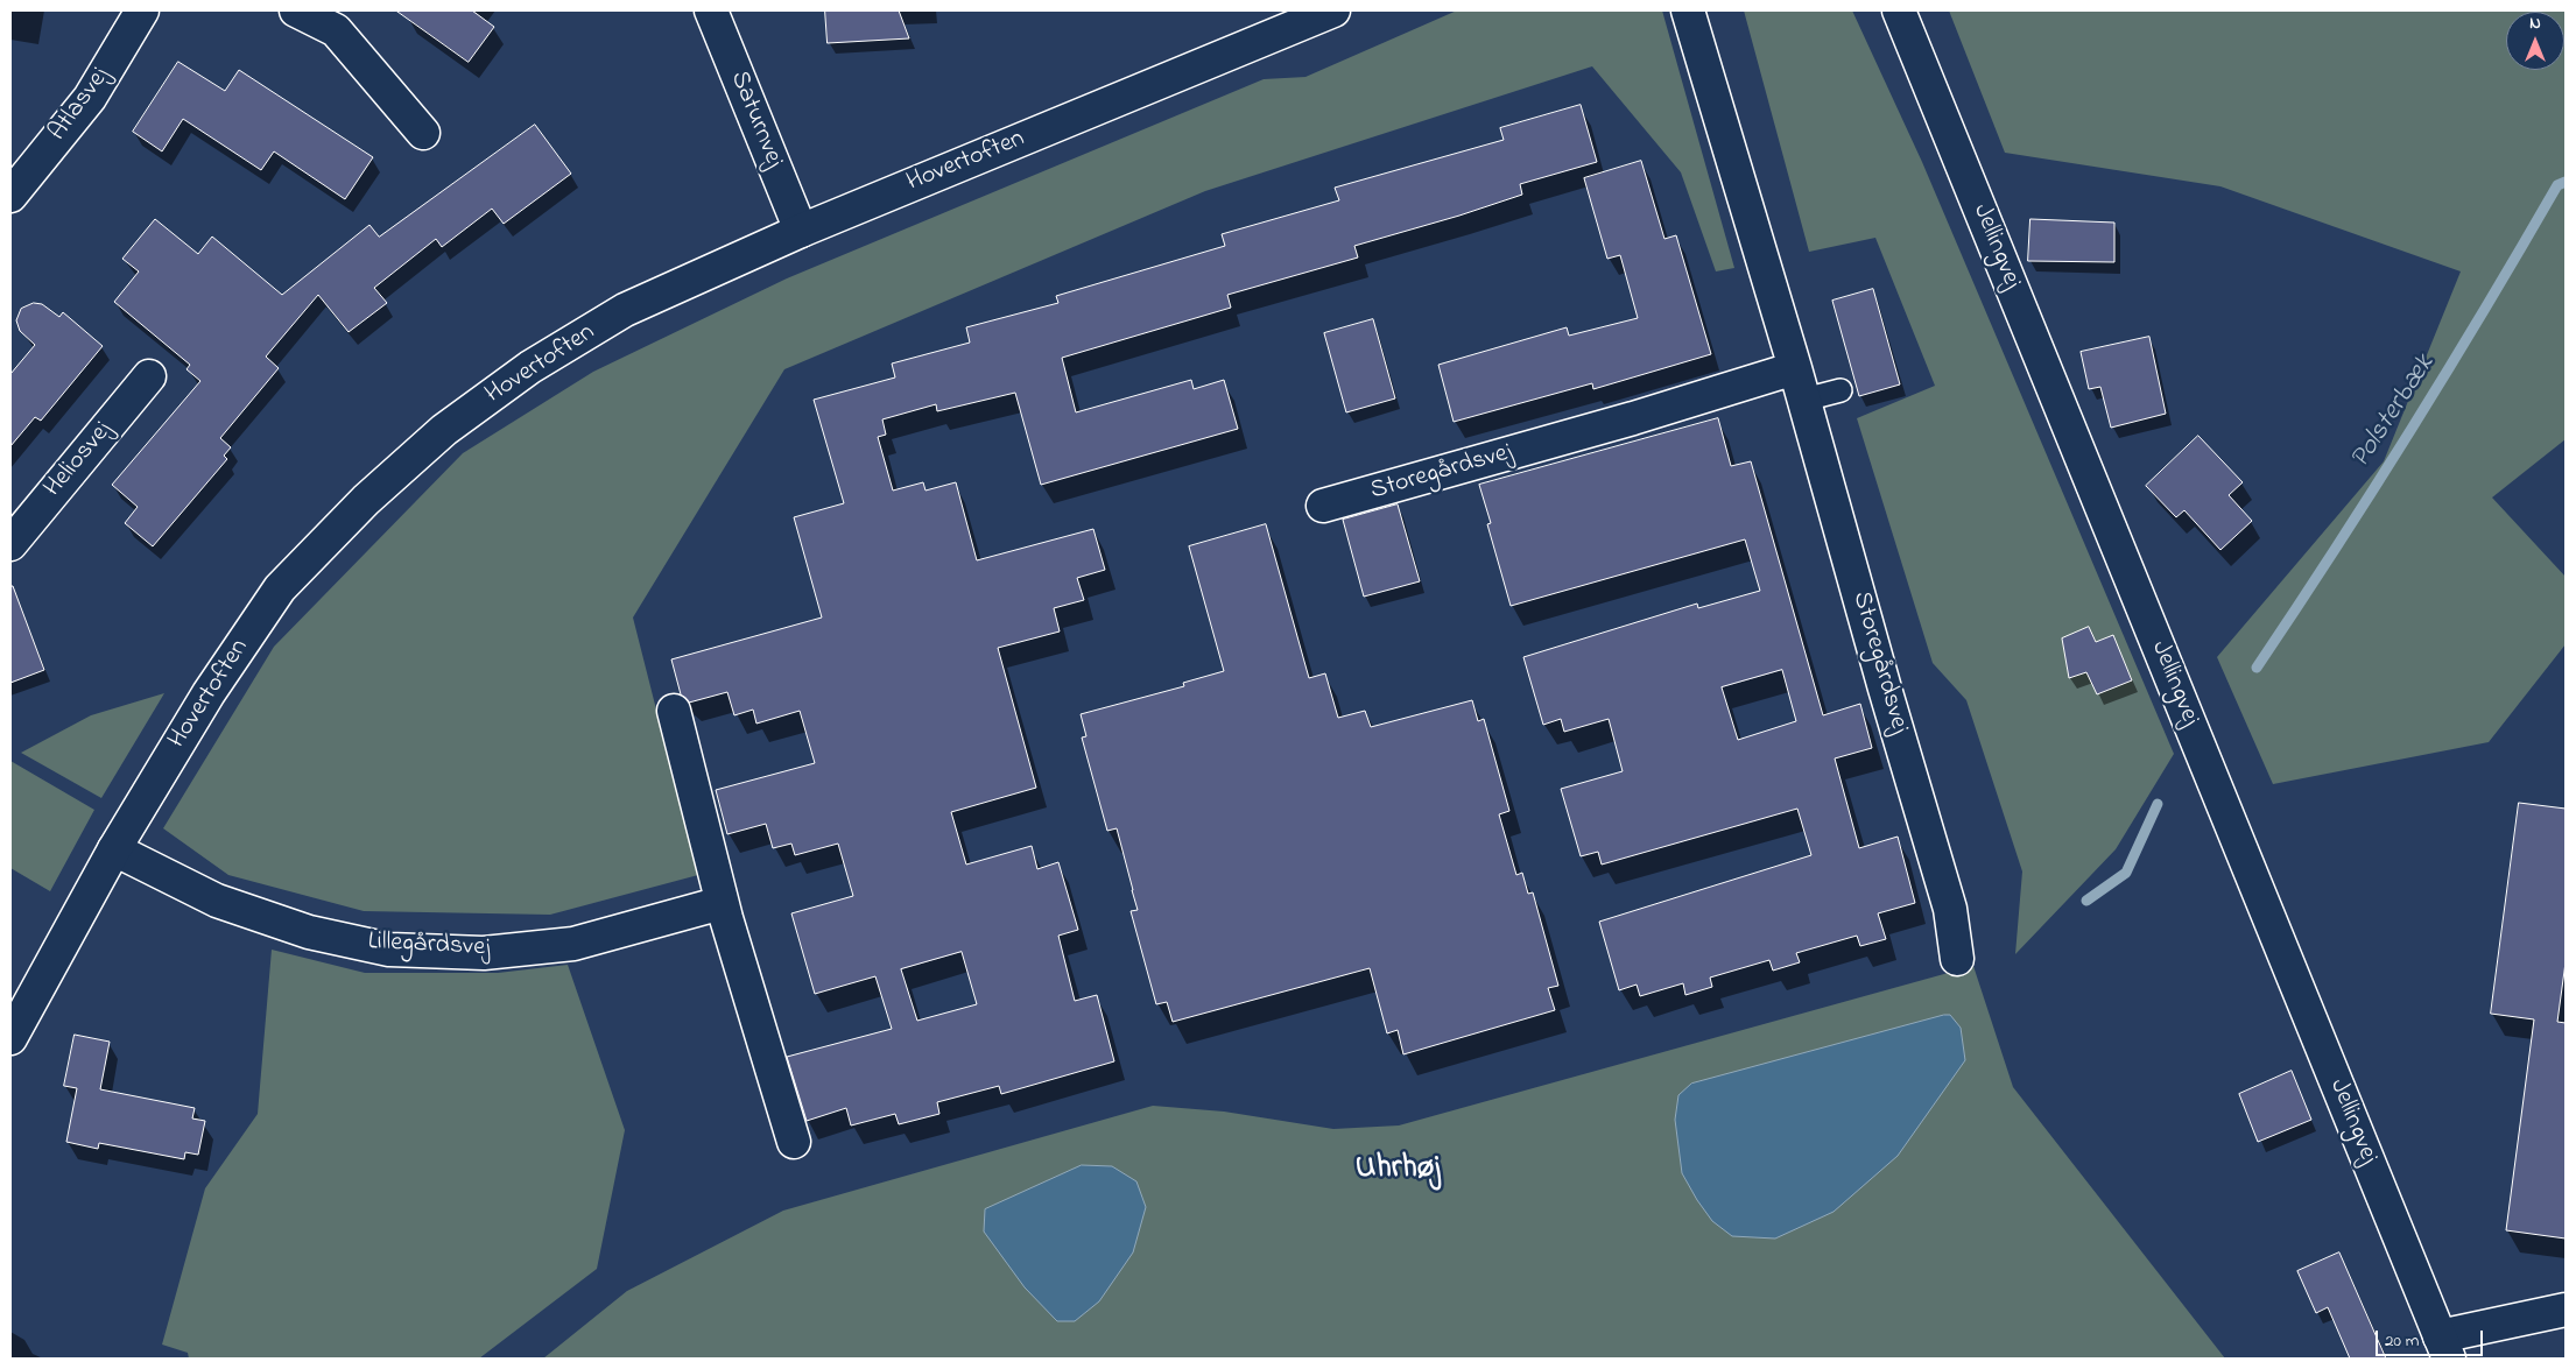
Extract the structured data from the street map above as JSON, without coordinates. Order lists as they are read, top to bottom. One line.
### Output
{"streets":{"street":["Atlasvej","Saturnvej","Hovertoften","Jellingvej","Heliosvej","Storegårdsvej","Lillegårdsvej"]},"crossings":[["Saturnvej","Hovertoften"],["Hovertoften","Lillegårdsvej"]],"districts":["Uhrhøj"],"water":["Polsterbæk"],"scale_bar":"20 m","north":"top"}
